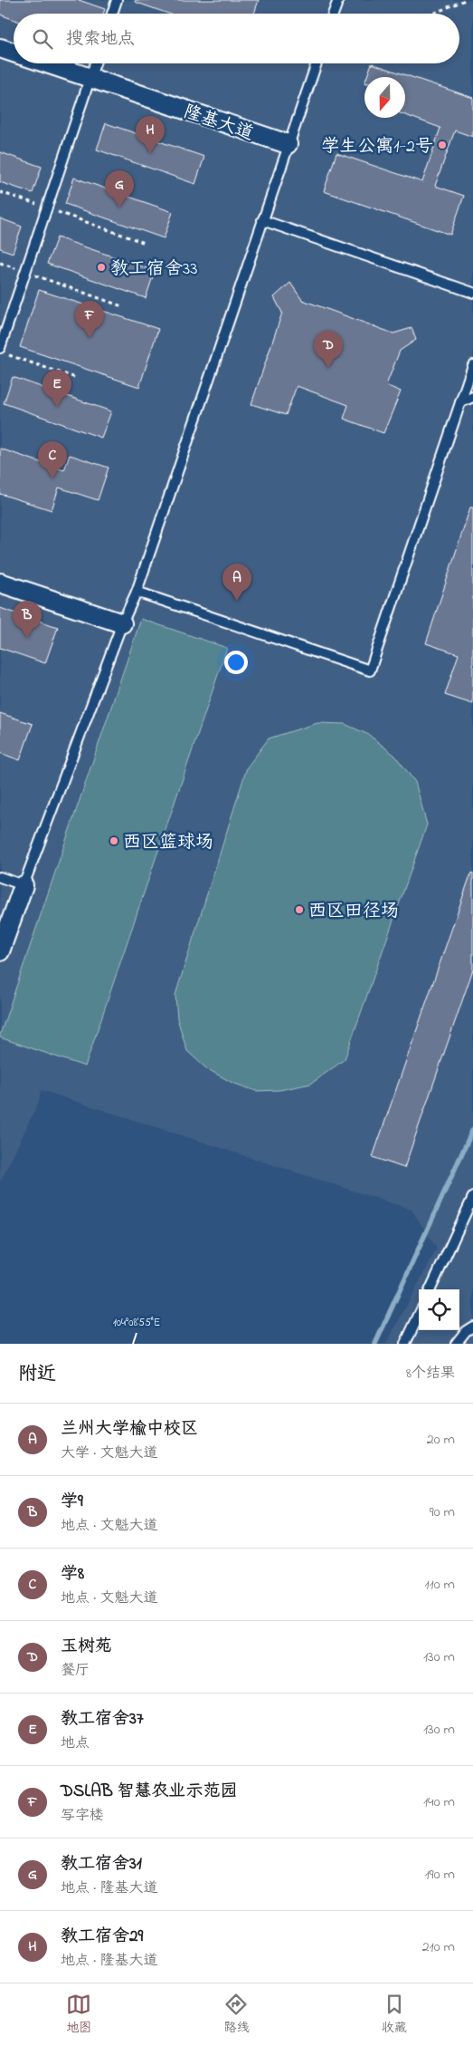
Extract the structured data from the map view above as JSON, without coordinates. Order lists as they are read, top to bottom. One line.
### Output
{"streets":{"street":["隆基大道"]},"places":["学生公寓1-2号","教工宿舍33","西区篮球场","西区田径场"],"north":"bottom","page":{"search":"搜索地点","pins":["H","G","F","D","E","C","A","B"],"heading":["附近","8个结果"],"list":[{"mark":"A","name":"兰州大学榆中校区","note":"大学 · 文魁大道","value":"20 m"},{"mark":"B","name":"学9","note":"地点 · 文魁大道","value":"90 m"},{"mark":"C","name":"学8","note":"地点 · 文魁大道","value":"110 m"},{"mark":"D","name":"玉树苑","note":"餐厅","value":"130 m"},{"mark":"E","name":"教工宿舍37","note":"地点","value":"130 m"},{"mark":"F","name":"DSLAB 智慧农业示范园","note":"写字楼","value":"140 m"},{"mark":"G","name":"教工宿舍31","note":"地点 · 隆基大道","value":"190 m"},{"mark":"H","name":"教工宿舍29","note":"地点 · 隆基大道","value":"210 m"}],"nav":["地图","路线","收藏"]},"coordinates":["104°08'55\"E"]}
